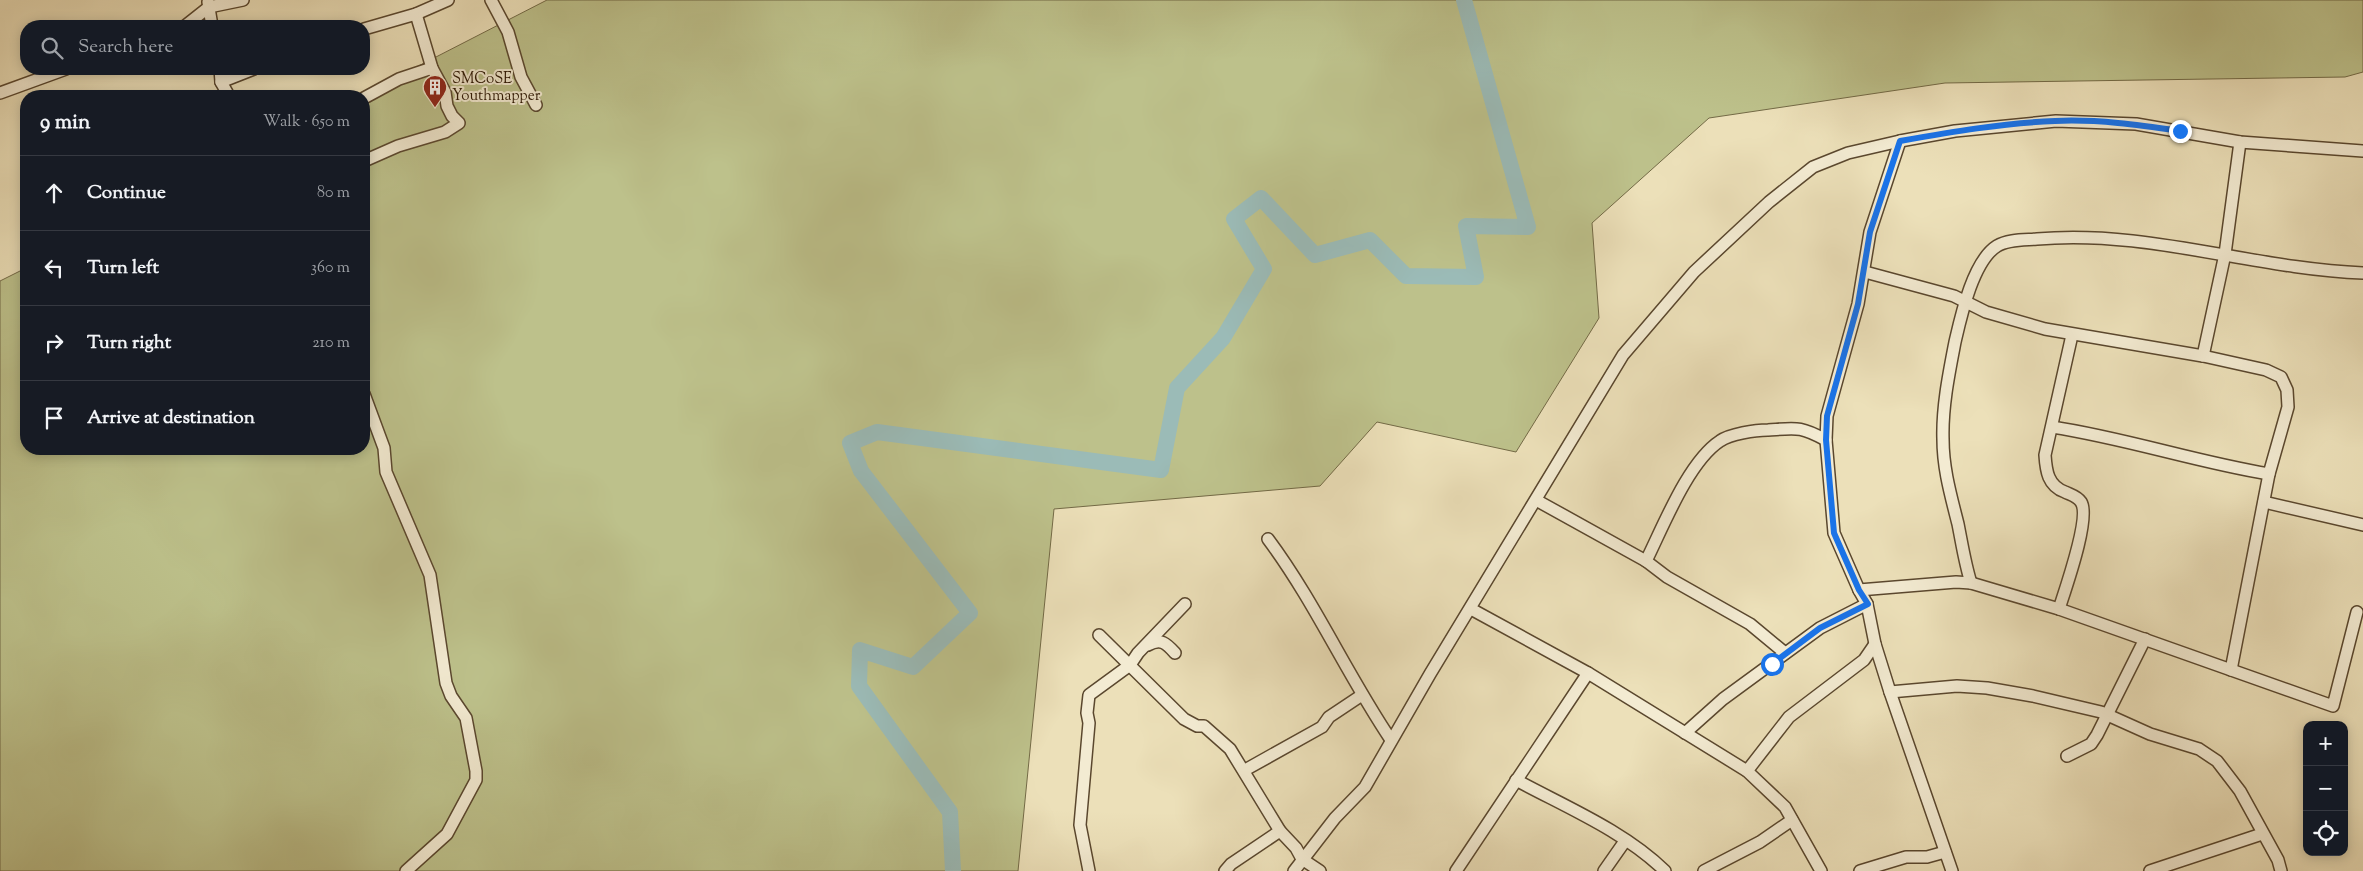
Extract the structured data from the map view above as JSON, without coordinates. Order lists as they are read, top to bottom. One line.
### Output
{"places":{"building":["SMCoSE Youthmapper"]},"page":{"search":"Search here","heading":["9 min","Walk · 650 m"],"list":[["Continue","80 m"],["Turn left","360 m"],["Turn right","210 m"],"Arrive at destination"],"map_buttons":["+","−"]}}
